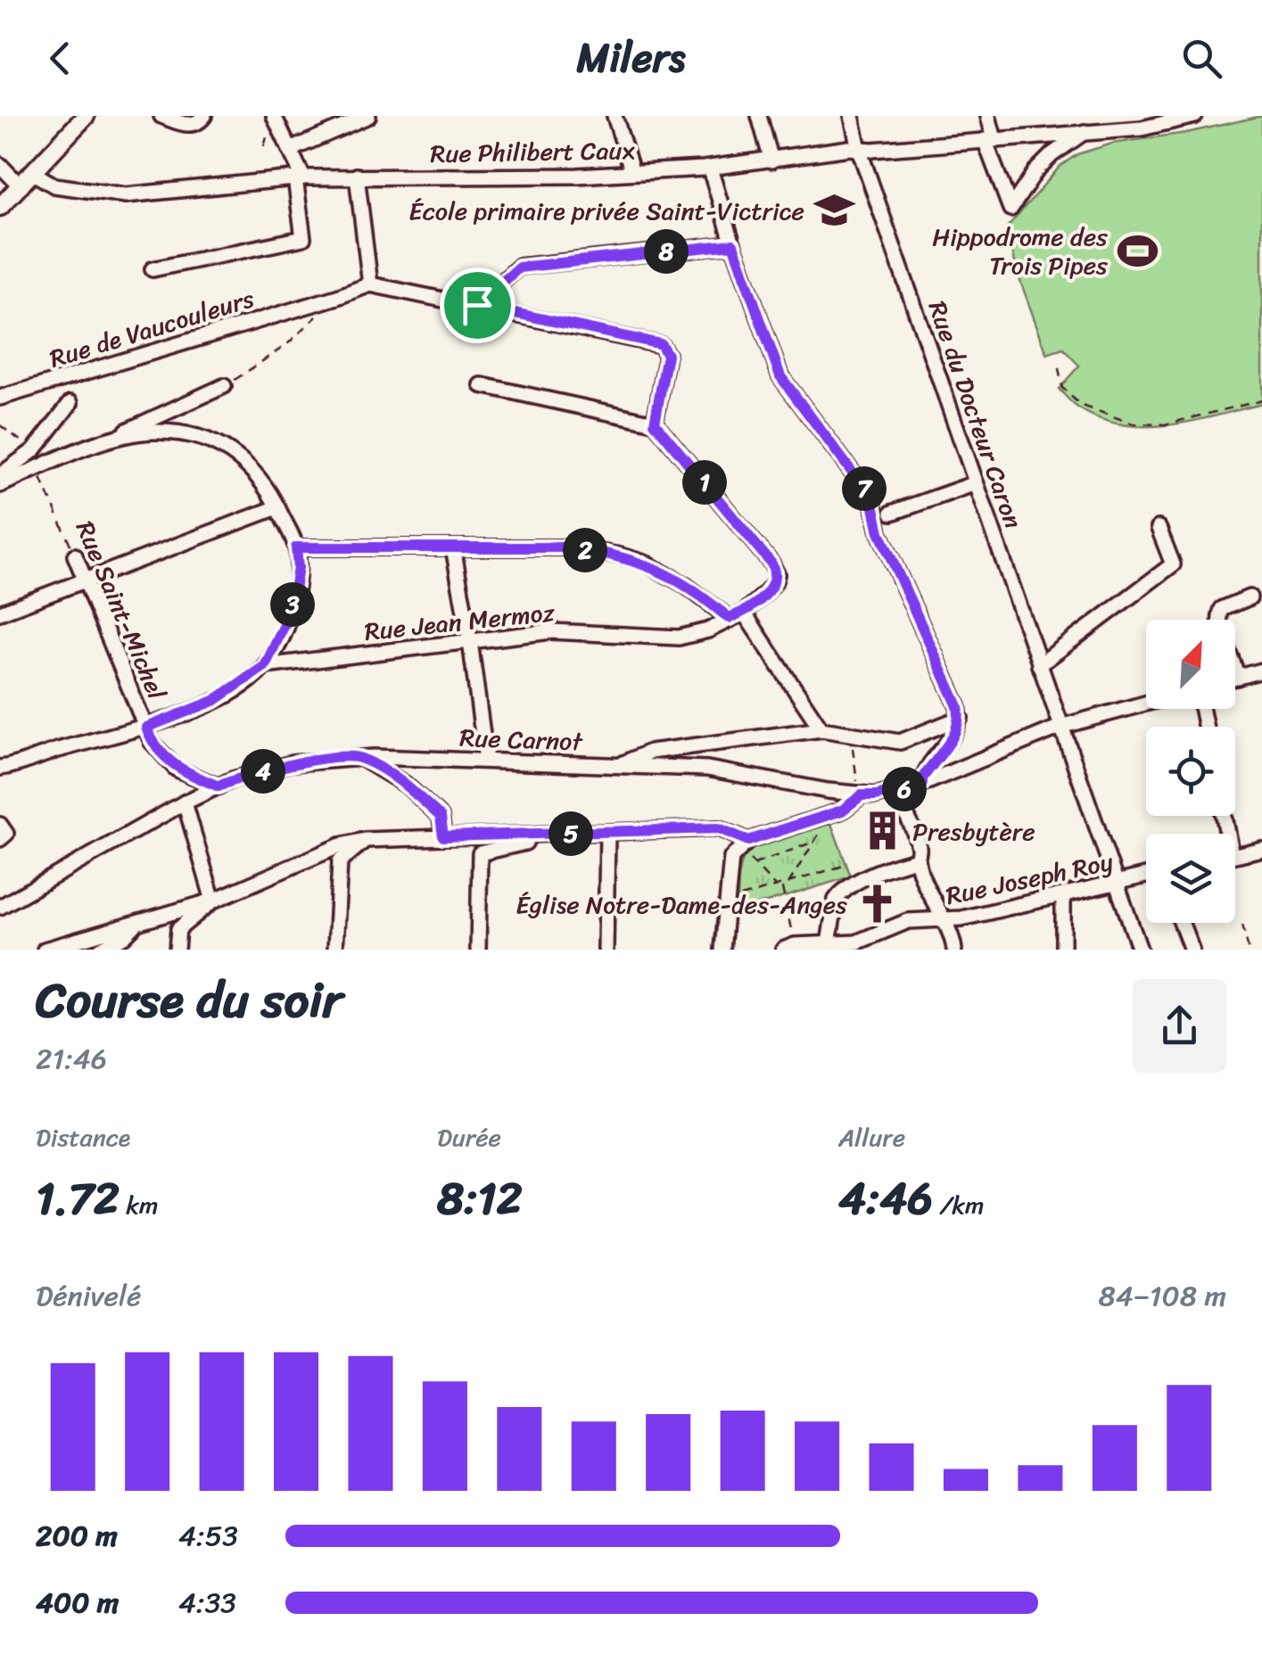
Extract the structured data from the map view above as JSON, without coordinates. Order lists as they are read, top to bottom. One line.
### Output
{"streets":{"street":["Rue Philibert Caux","Rue de Vaucouleurs","Rue du Docteur Caron","Rue Saint-Michel","Rue Jean Mermoz","Rue Carnot","Rue Joseph Roy"]},"crossings":[["Rue Philibert Caux","Rue du Docteur Caron"],["Rue du Docteur Caron","Rue Carnot"],["Rue du Docteur Caron","Rue Joseph Roy"],["Rue Saint-Michel","Rue Carnot"]],"places":{"school or university":["École primaire privée Saint-Victrice"],"sports":["Hippodrome des Trois Pipes"],"building":["Presbytère"],"church":["Église Notre-Dame-des-Anges"]},"north":"top right","page":{"header":"Milers","pins":["8","1","7","2","3","4","6","5"],"heading":["Course du soir","21:46"],"stats":[["Distance","1.72 km"],["Durée","8:12"],["Allure","4:46 /km"]],"chart":["Dénivelé","84–108 m"],"list":[{"name":"200 m","note":"4:53"},{"name":"400 m","note":"4:33"}]}}
